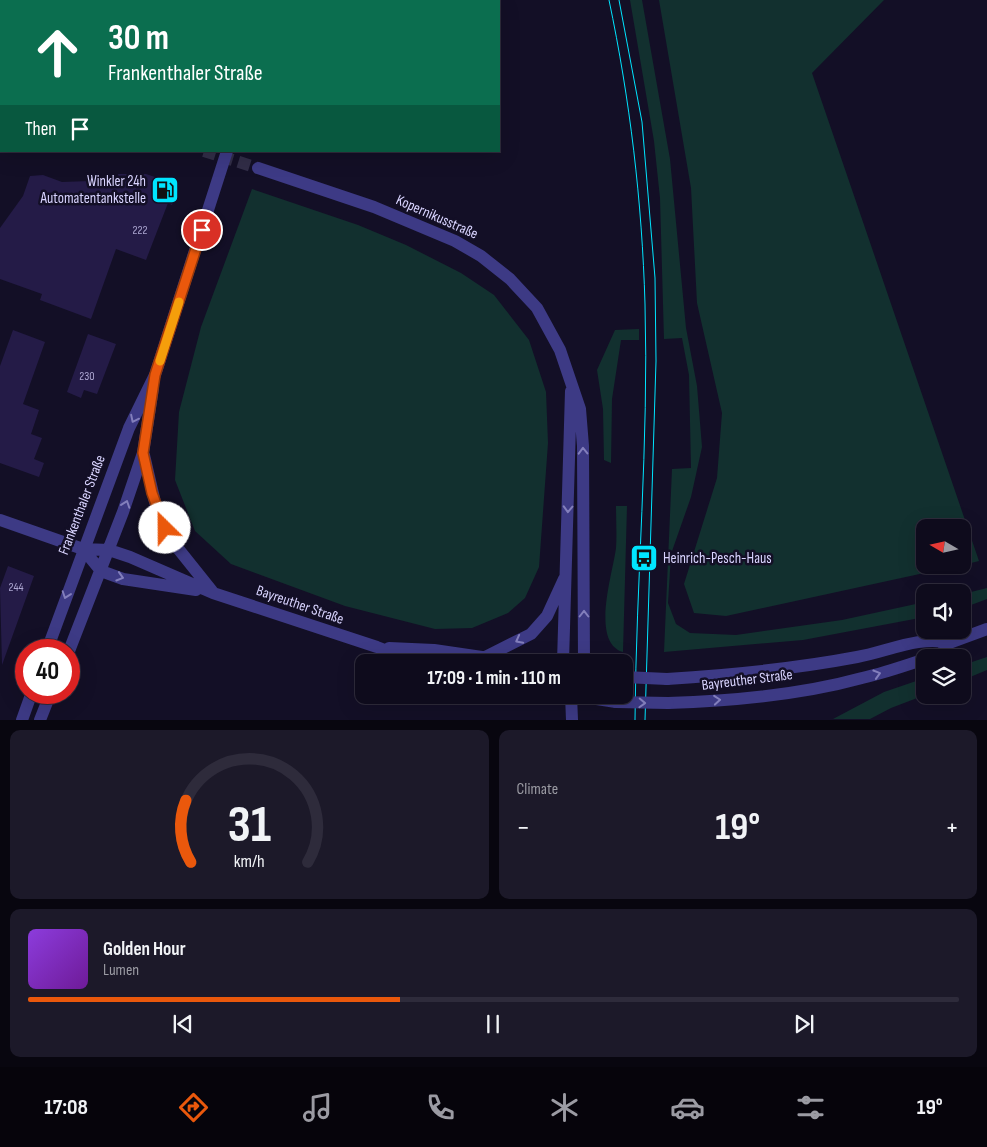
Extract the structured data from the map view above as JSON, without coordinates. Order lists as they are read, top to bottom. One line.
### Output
{"streets":{"street":["Kopernikusstraße","Frankenthaler Straße","Bayreuther Straße"]},"crossings":[["Frankenthaler Straße","Bayreuther Straße"]],"places":{"fuel station":["Winkler 24h Automatentankstelle"],"bus stop":["Heinrich-Pesch-Haus"]},"house_numbers":["222","230","244"],"north":"left","page":{"turn":["30 m","Frankenthaler Straße"],"then":"Then","limit":"40","trip":"17:09 · 1 min · 110 m","tile":"Climate","heat":["−","19°","+"],"song":["Golden Hour","Lumen"],"tabs":["17:08","19°"],"gauge":["31","km/h"]}}
